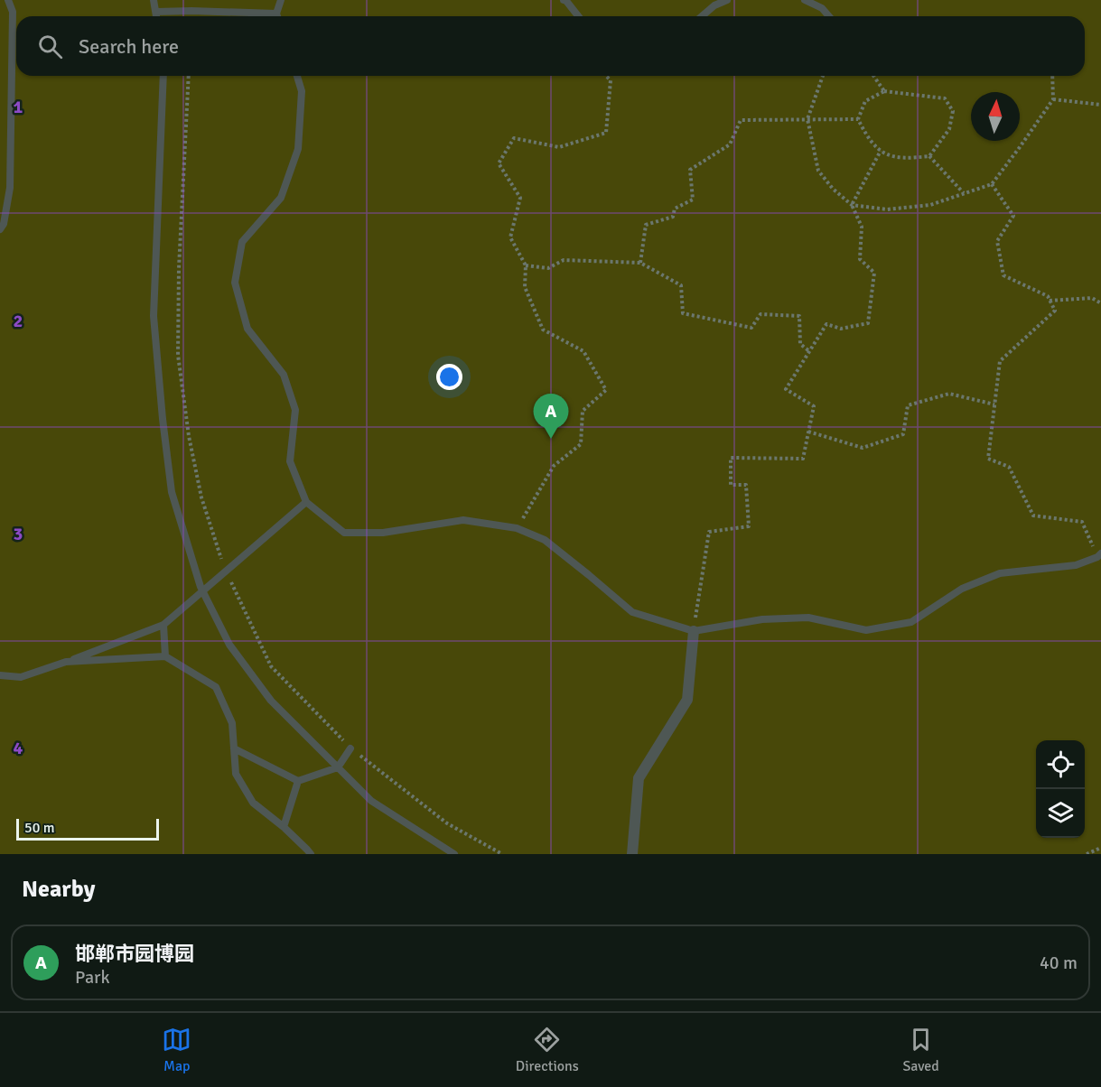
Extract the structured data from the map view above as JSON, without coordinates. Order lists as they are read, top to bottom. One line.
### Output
{"scale_bar":"50 m","north":"top","page":{"search":"Search here","pins":"A","scale":"50 m","heading":"Nearby","list":[{"mark":"A","name":"邯郸市园博园","note":"Park","value":"40 m"}],"nav":["Map","Directions","Saved"]},"grid":{"rows":["1","2","3","4"]}}
